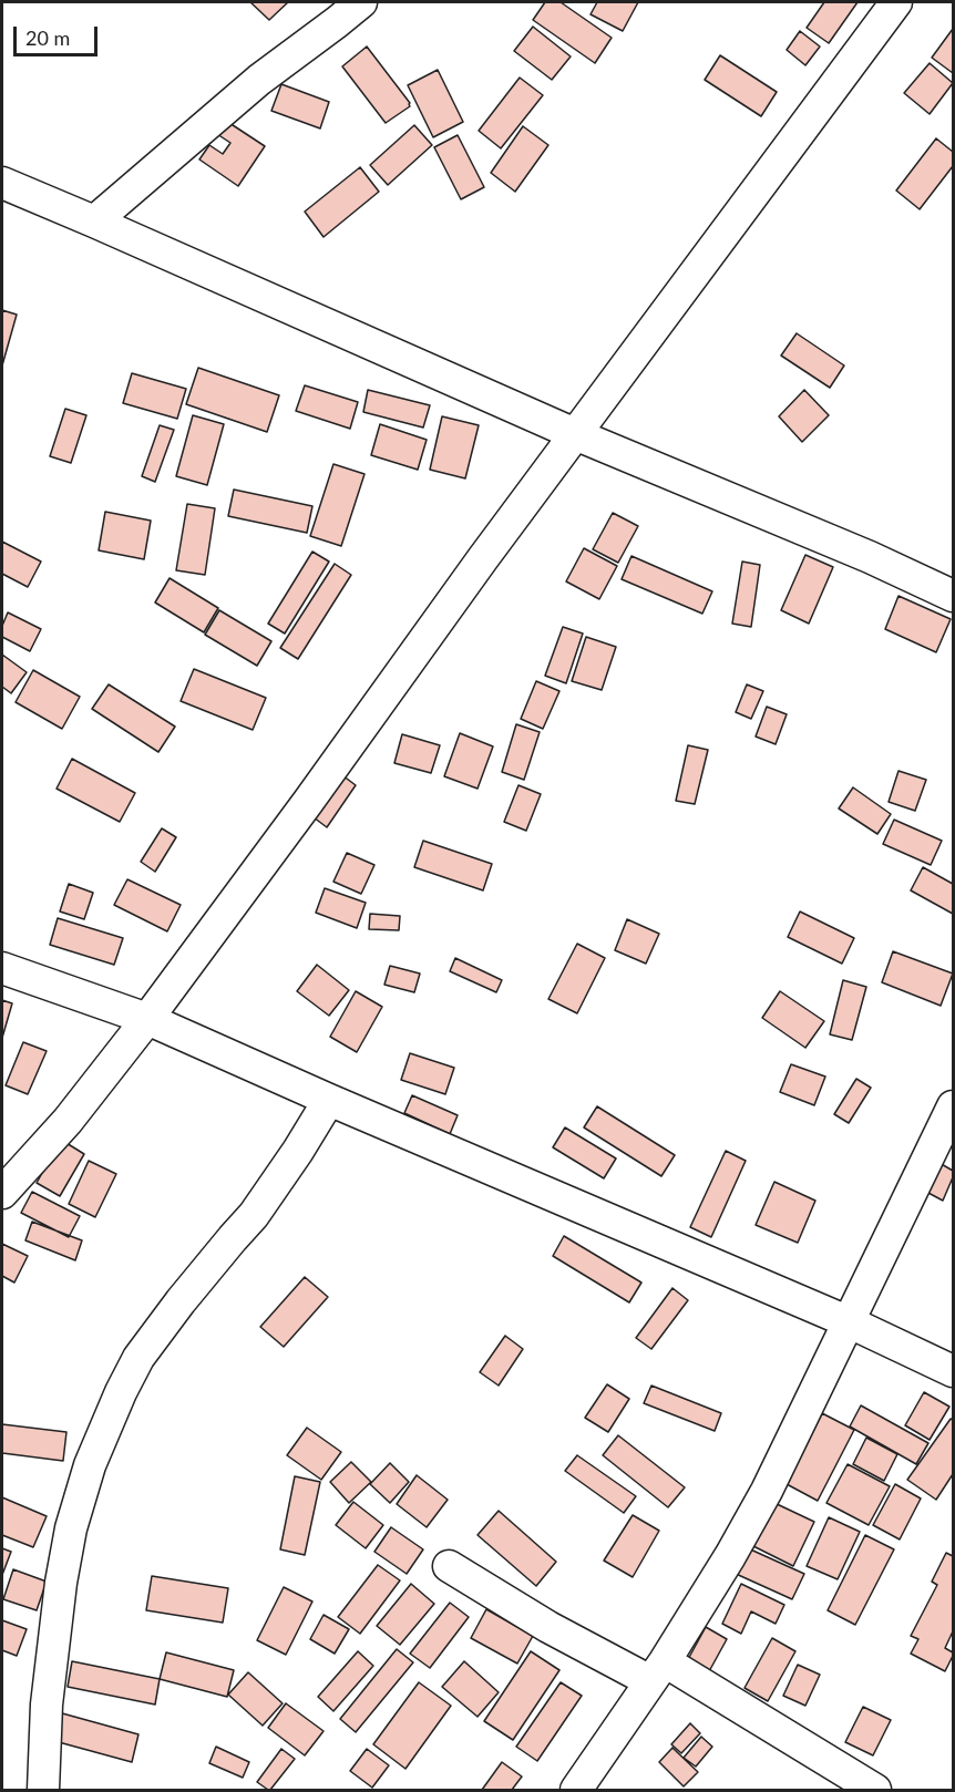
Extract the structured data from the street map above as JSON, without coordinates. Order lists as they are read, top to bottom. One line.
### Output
{"scale_bar":"20 m"}
